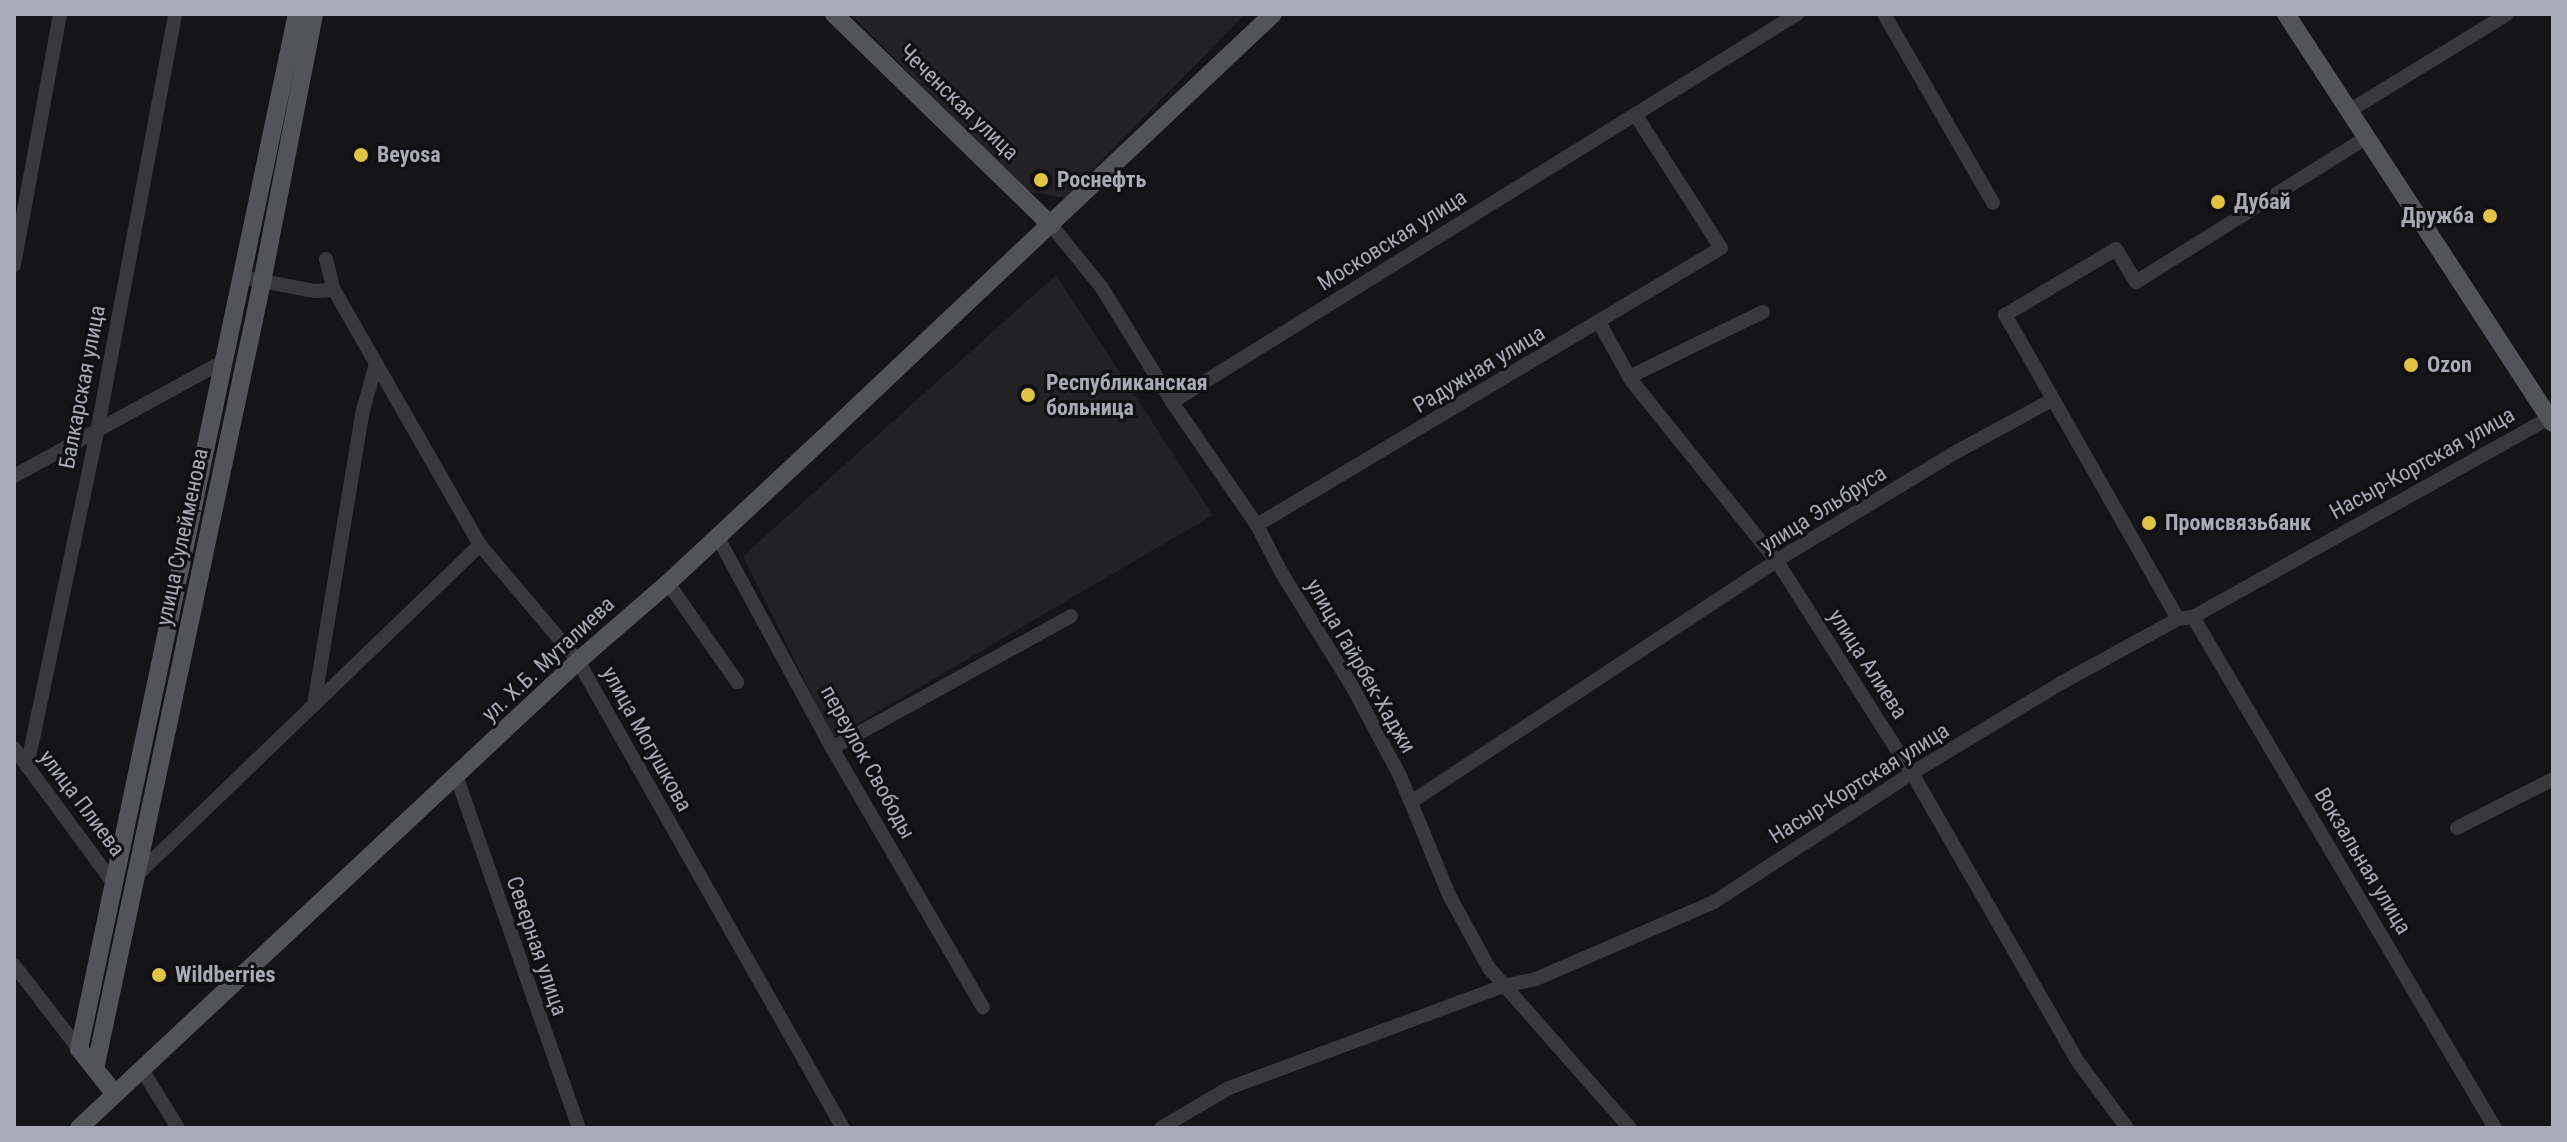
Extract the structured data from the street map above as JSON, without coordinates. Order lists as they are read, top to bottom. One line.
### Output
{"streets":{"main road":["Чеченская улица","улица Сулейменова","ул. Х.Б. Муталиева"],"street":["Московская улица","Радужная улица","Балкарская улица","Насыр-Кортская улица","улица Эльбруса","улица Алиева","улица Гайрбек-Хаджи","улица Могушкова","переулок Свободы","улица Плиева","Вокзальная улица","Северная улица"]},"crossings":[["Чеченская улица","ул. Х.Б. Муталиева"],["Чеченская улица","улица Гайрбек-Хаджи"],["Московская улица","Радужная улица"],["Московская улица","улица Гайрбек-Хаджи"],["Радужная улица","улица Алиева"],["Радужная улица","улица Гайрбек-Хаджи"],["Балкарская улица","улица Плиева"],["Насыр-Кортская улица","улица Алиева"],["Насыр-Кортская улица","улица Гайрбек-Хаджи"],["Насыр-Кортская улица","Вокзальная улица"],["улица Эльбруса","улица Алиева"],["улица Эльбруса","улица Гайрбек-Хаджи"],["улица Сулейменова","улица Плиева"],["ул. Х.Б. Муталиева","улица Гайрбек-Хаджи"],["ул. Х.Б. Муталиева","улица Могушкова"],["ул. Х.Б. Муталиева","переулок Свободы"],["ул. Х.Б. Муталиева","Северная улица"]],"places":["Beyosa","Роснефть","Дубай","Дружба","Ozon","Республиканская больница","Промсвязьбанк","Wildberries"]}
